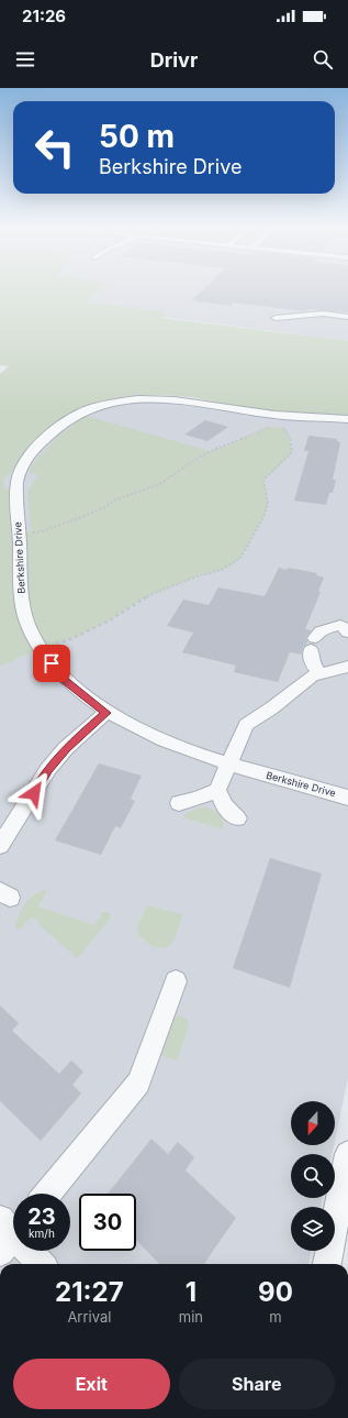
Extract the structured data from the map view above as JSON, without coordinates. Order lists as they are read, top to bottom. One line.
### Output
{"streets":{"street":["Berkshire Drive"]},"north":"bottom","page":{"status":"21:26","header":"Drivr","turn":["50 m","Berkshire Drive"],"speed":"23 km/h","limit":"30","eta":["21:27","Arrival","1","min","90","m"],"buttons":["Exit","Share"]}}
